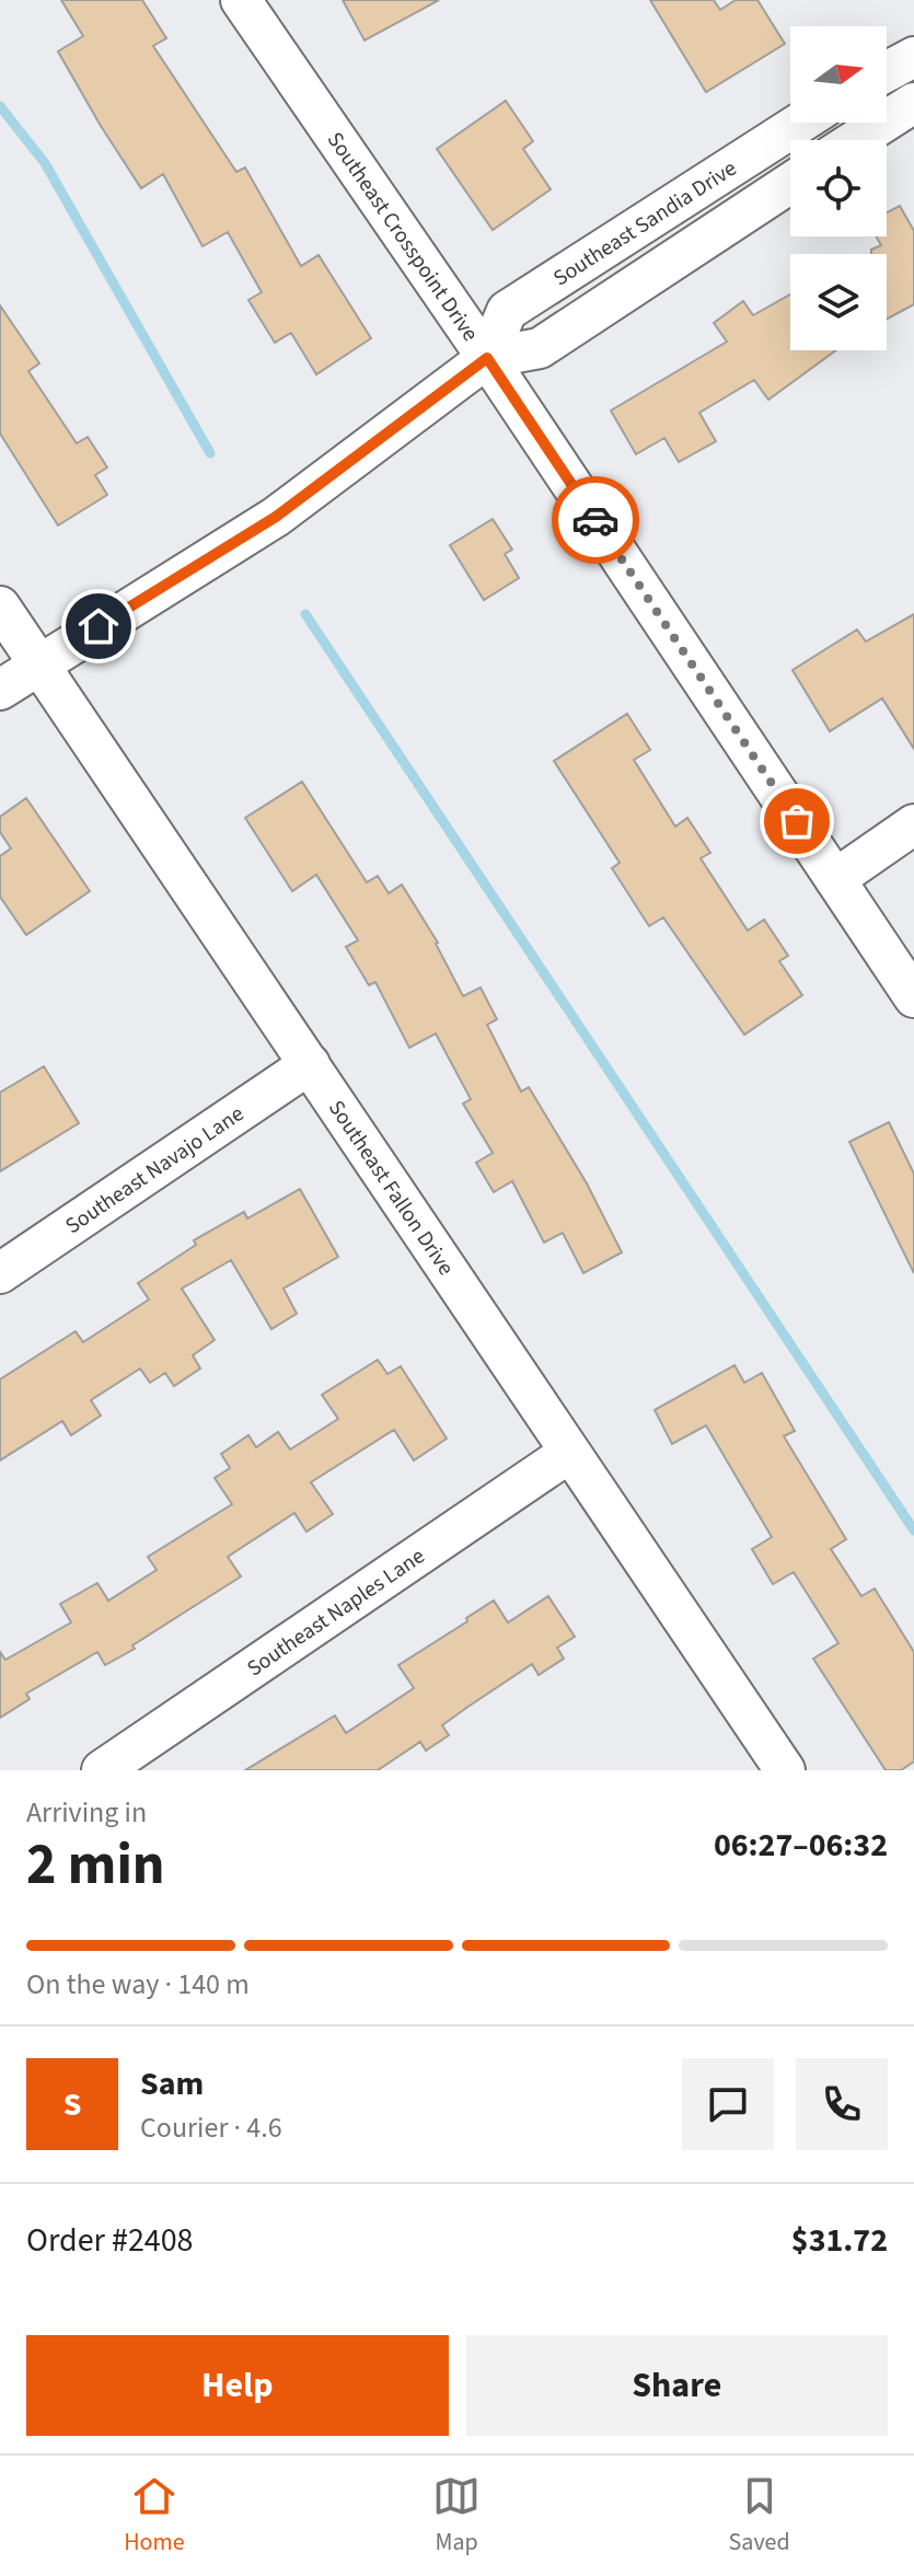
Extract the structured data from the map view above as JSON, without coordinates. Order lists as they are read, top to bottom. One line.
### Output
{"streets":{"street":["Southeast Sandia Drive","Southeast Crosspoint Drive","Southeast Navajo Lane","Southeast Fallon Drive","Southeast Naples Lane"]},"crossings":[["Southeast Sandia Drive","Southeast Crosspoint Drive"],["Southeast Sandia Drive","Southeast Fallon Drive"],["Southeast Navajo Lane","Southeast Fallon Drive"],["Southeast Fallon Drive","Southeast Naples Lane"]],"north":"right","page":{"heading":["2 min","Arriving in","06:27–06:32"],"panel":["Sam","Courier · 4.6","Order #2408","$31.72"],"bar":"On the way · 140 m","round":"S","buttons":["Help","Share"],"tabs":["Home","Map","Saved"]}}
